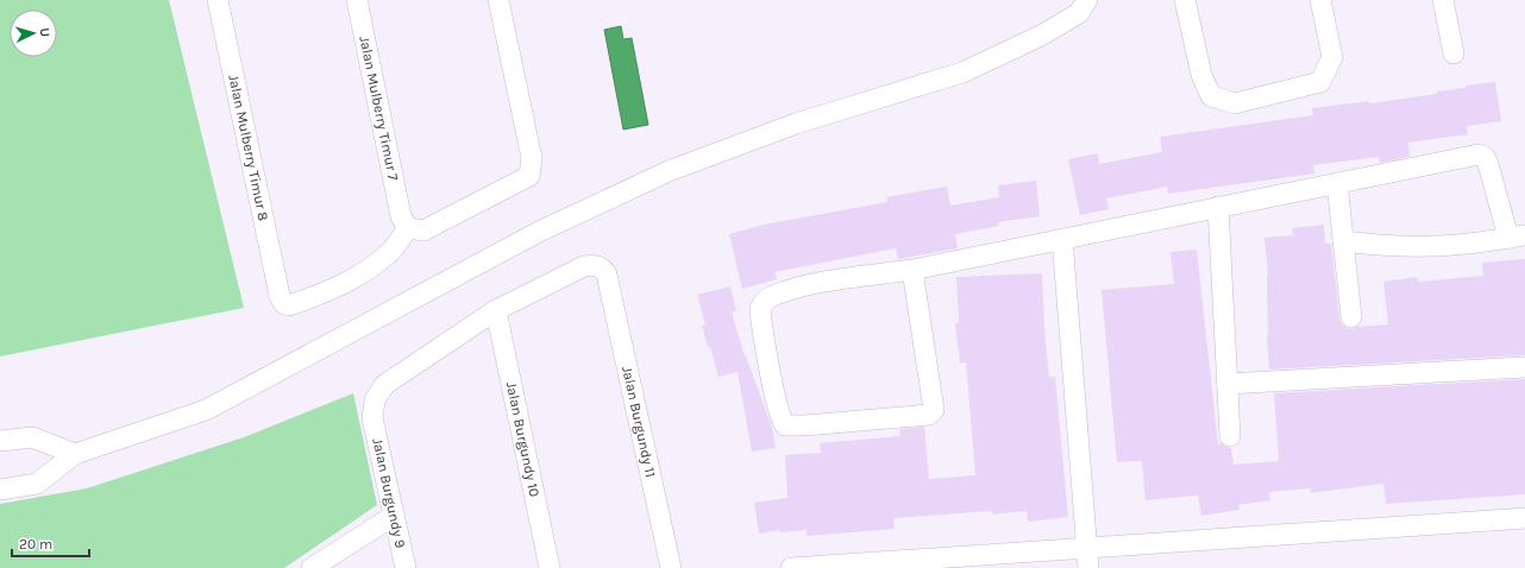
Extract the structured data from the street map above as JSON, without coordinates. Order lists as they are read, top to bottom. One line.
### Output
{"streets":{"street":["Jalan Mulberry Timur 7","Jalan Mulberry Timur 8","Jalan Burgundy 11","Jalan Burgundy 10","Jalan Burgundy 9"]},"crossings":[["Jalan Mulberry Timur 7","Jalan Mulberry Timur 8"],["Jalan Burgundy 11","Jalan Burgundy 10"],["Jalan Burgundy 11","Jalan Burgundy 9"],["Jalan Burgundy 10","Jalan Burgundy 9"]],"scale_bar":"20 m","north":"right"}
